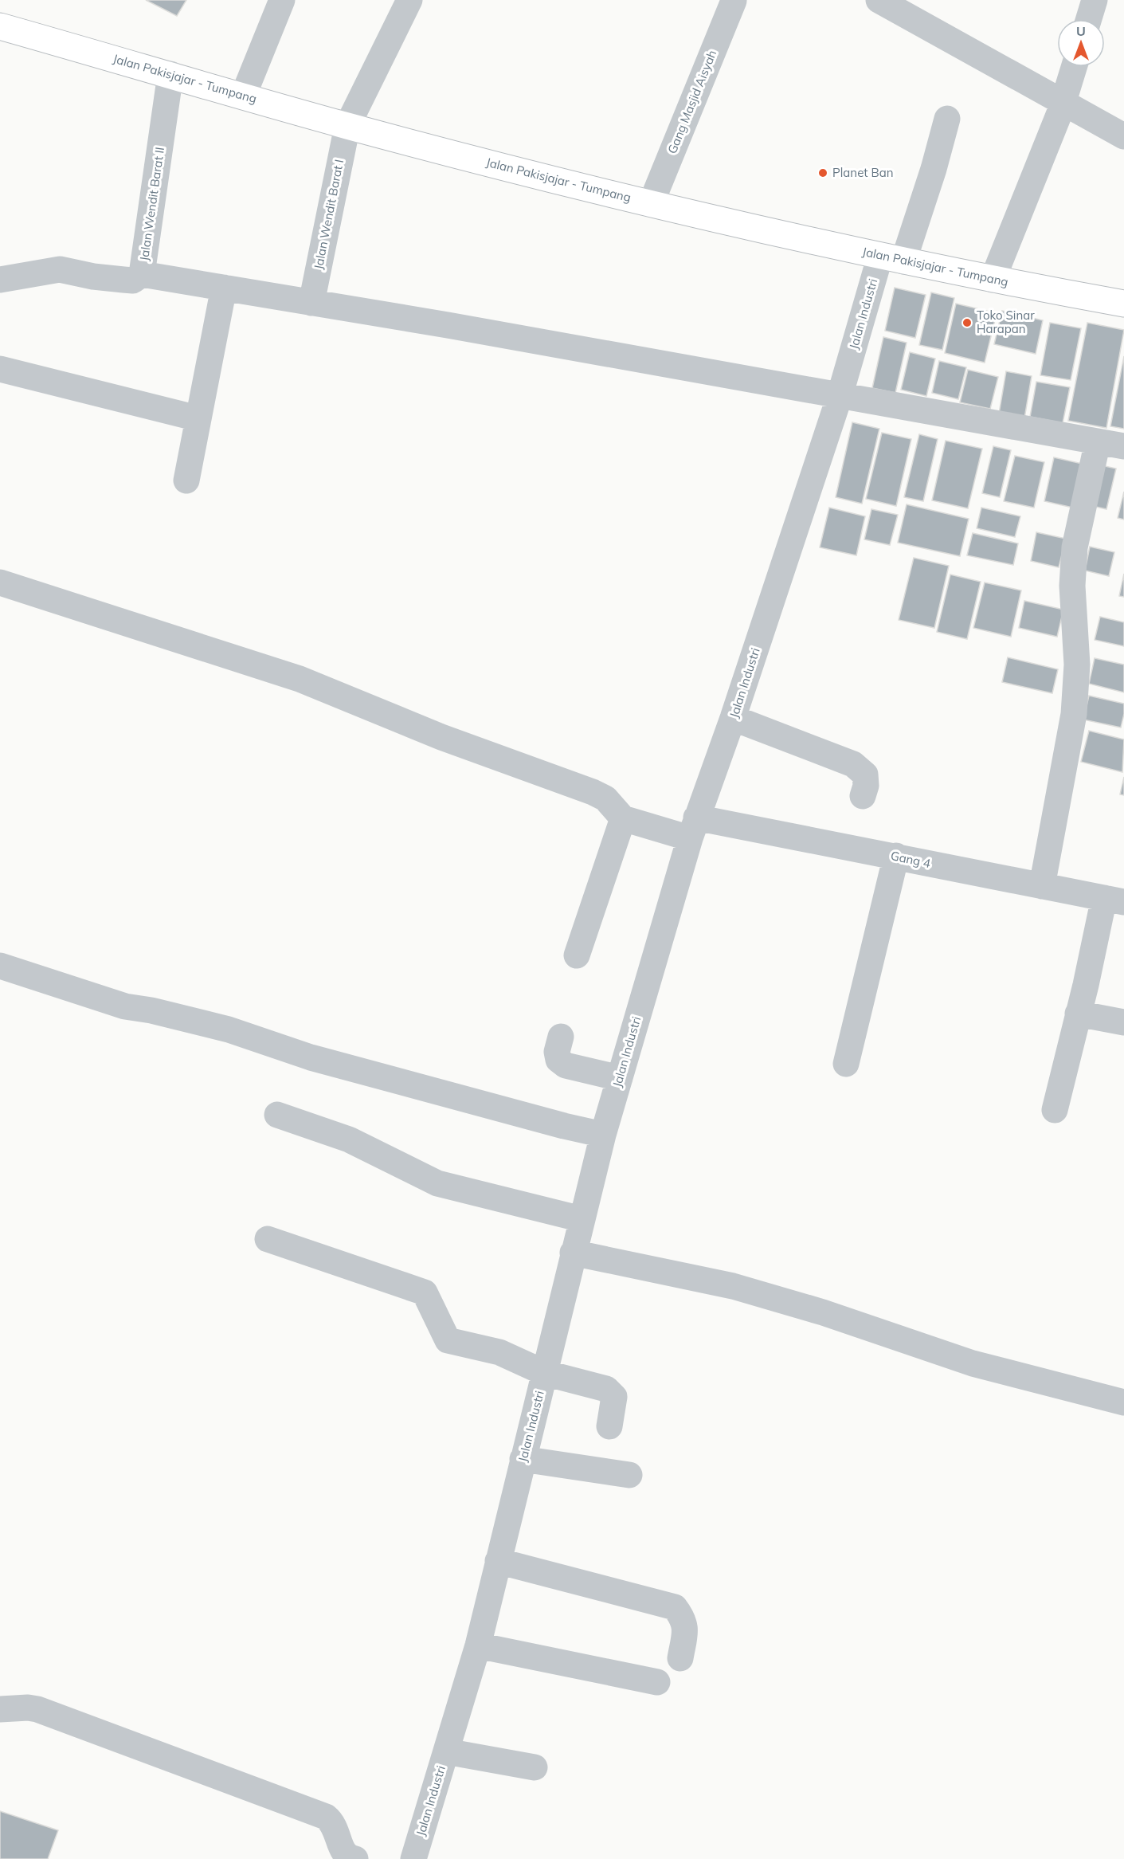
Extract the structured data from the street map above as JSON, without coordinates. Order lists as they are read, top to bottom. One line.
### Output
{"streets":{"main road":["Jalan Pakisjajar - Tumpang"],"street":["Gang Masjid Aisyah","Jalan Wendit Barat II","Jalan Wendit Barat I","Jalan Industri","Gang 4"]},"crossings":[["Jalan Pakisjajar - Tumpang","Gang Masjid Aisyah"],["Jalan Pakisjajar - Tumpang","Jalan Wendit Barat II"],["Jalan Pakisjajar - Tumpang","Jalan Wendit Barat I"],["Jalan Pakisjajar - Tumpang","Jalan Industri"],["Jalan Industri","Gang 4"]],"places":["Planet Ban","Toko Sinar Harapan"],"north":"top"}
